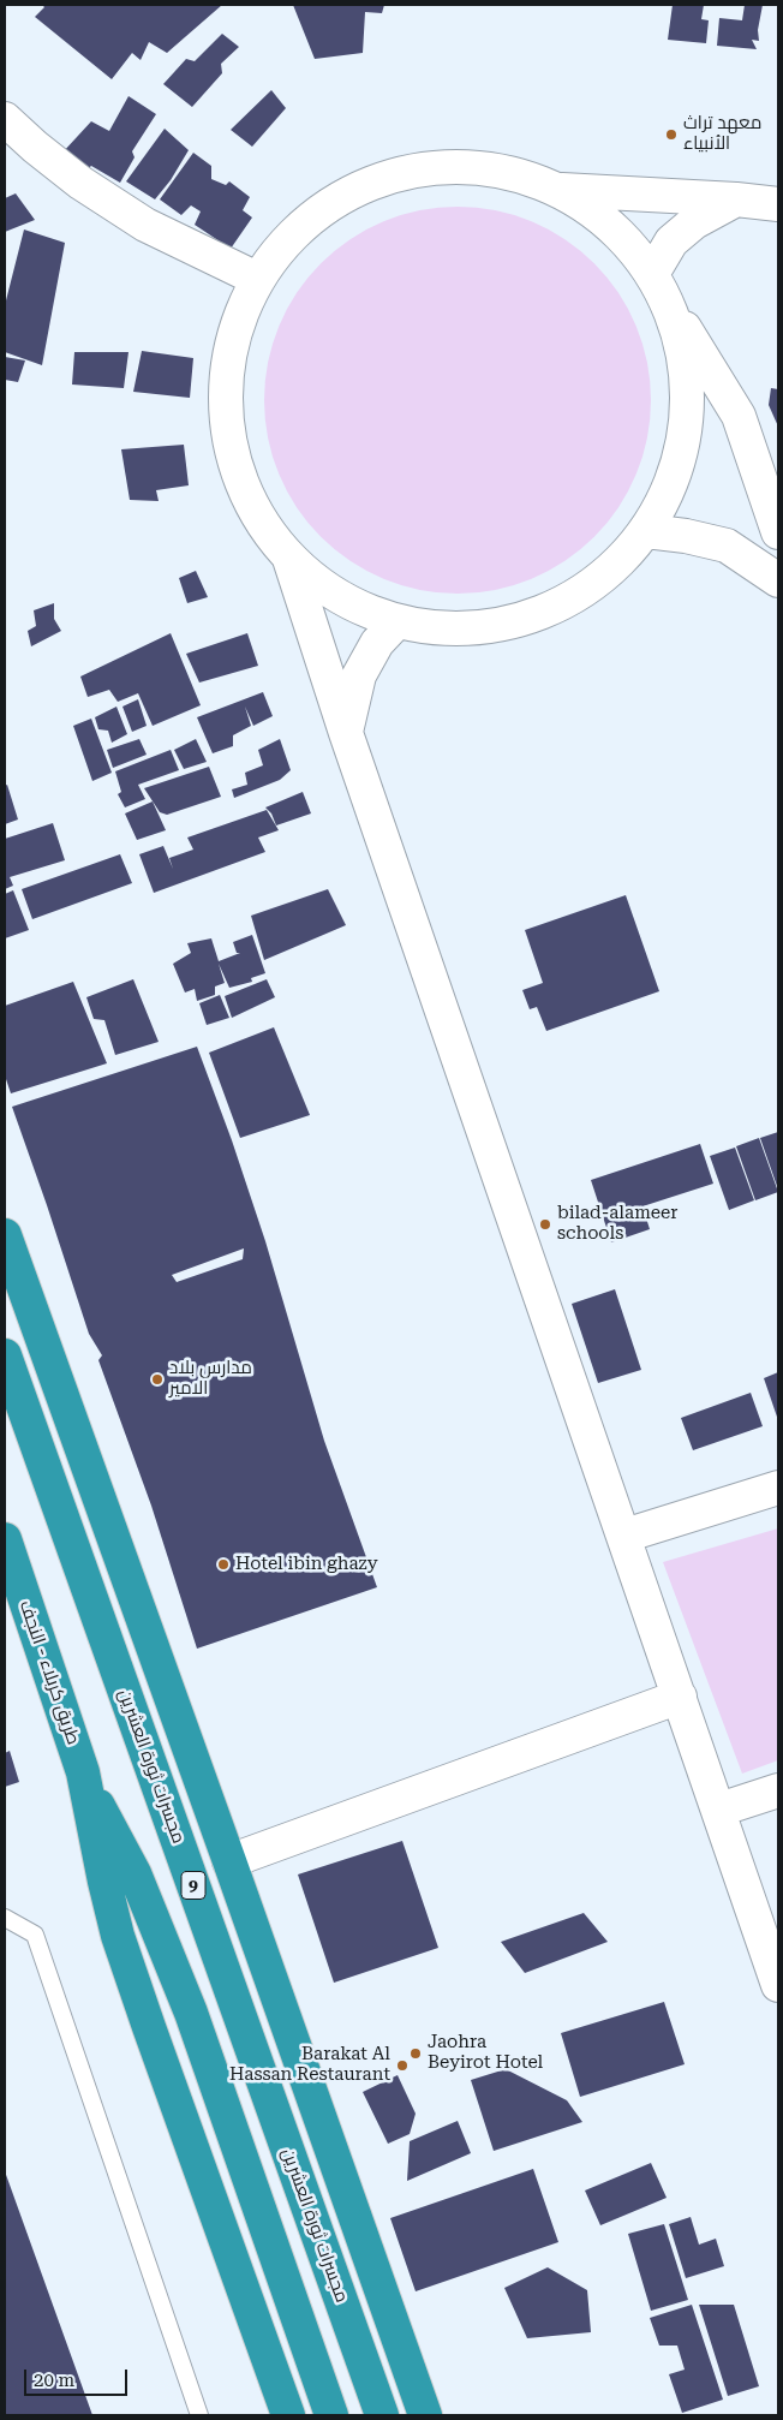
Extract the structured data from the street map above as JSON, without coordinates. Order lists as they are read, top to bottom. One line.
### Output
{"streets":{"highway":["طريق کربلاء - النجف","مجسرات ثورة العشرين","9"]},"places":["معهد تراث الأنبياء","bilad-alameer schools","مدارس بلاد الامير","Hotel ibin ghazy","Jaohra Beyirot Hotel","Barakat Al Hassan Restaurant"],"scale_bar":"20 m"}
